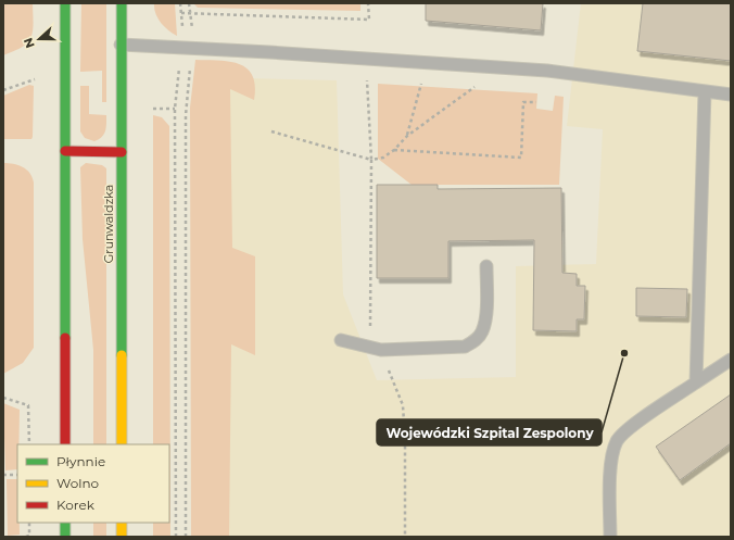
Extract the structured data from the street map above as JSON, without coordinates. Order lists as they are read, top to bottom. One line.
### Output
{"streets":{"main road":["Grunwaldzka"]},"places":["Wojewódzki Szpital Zespolony"],"legend":["Płynnie","Wolno","Korek"],"north":"left"}
